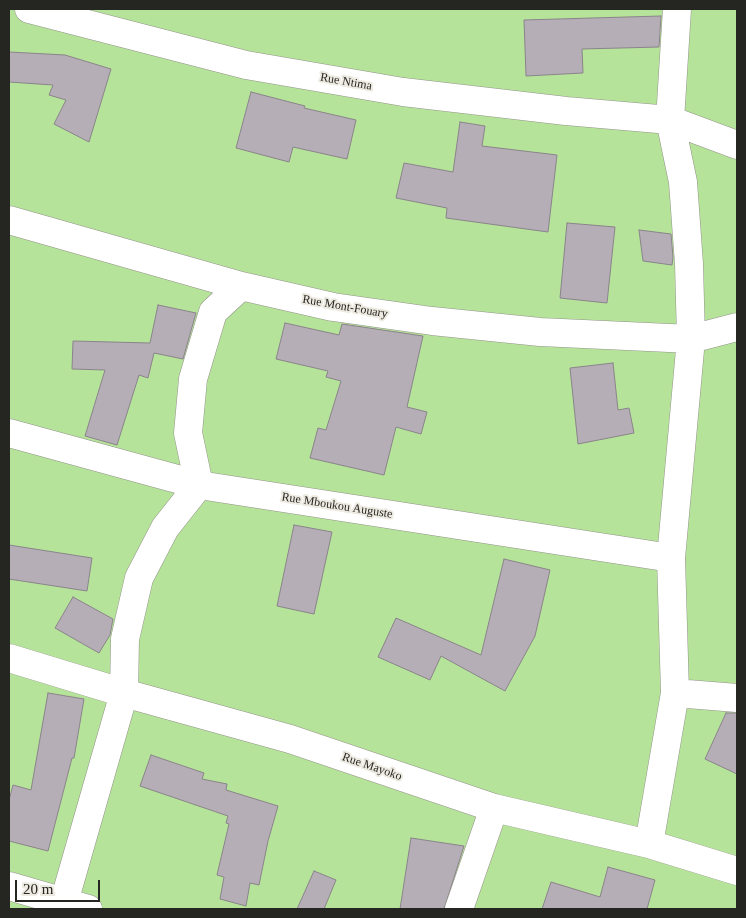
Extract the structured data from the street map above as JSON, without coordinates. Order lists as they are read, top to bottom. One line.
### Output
{"streets":{"street":["Rue Ntima","Rue Mont-Fouary","Rue Mboukou Auguste","Rue Mayoko"]},"scale_bar":"20 m"}
